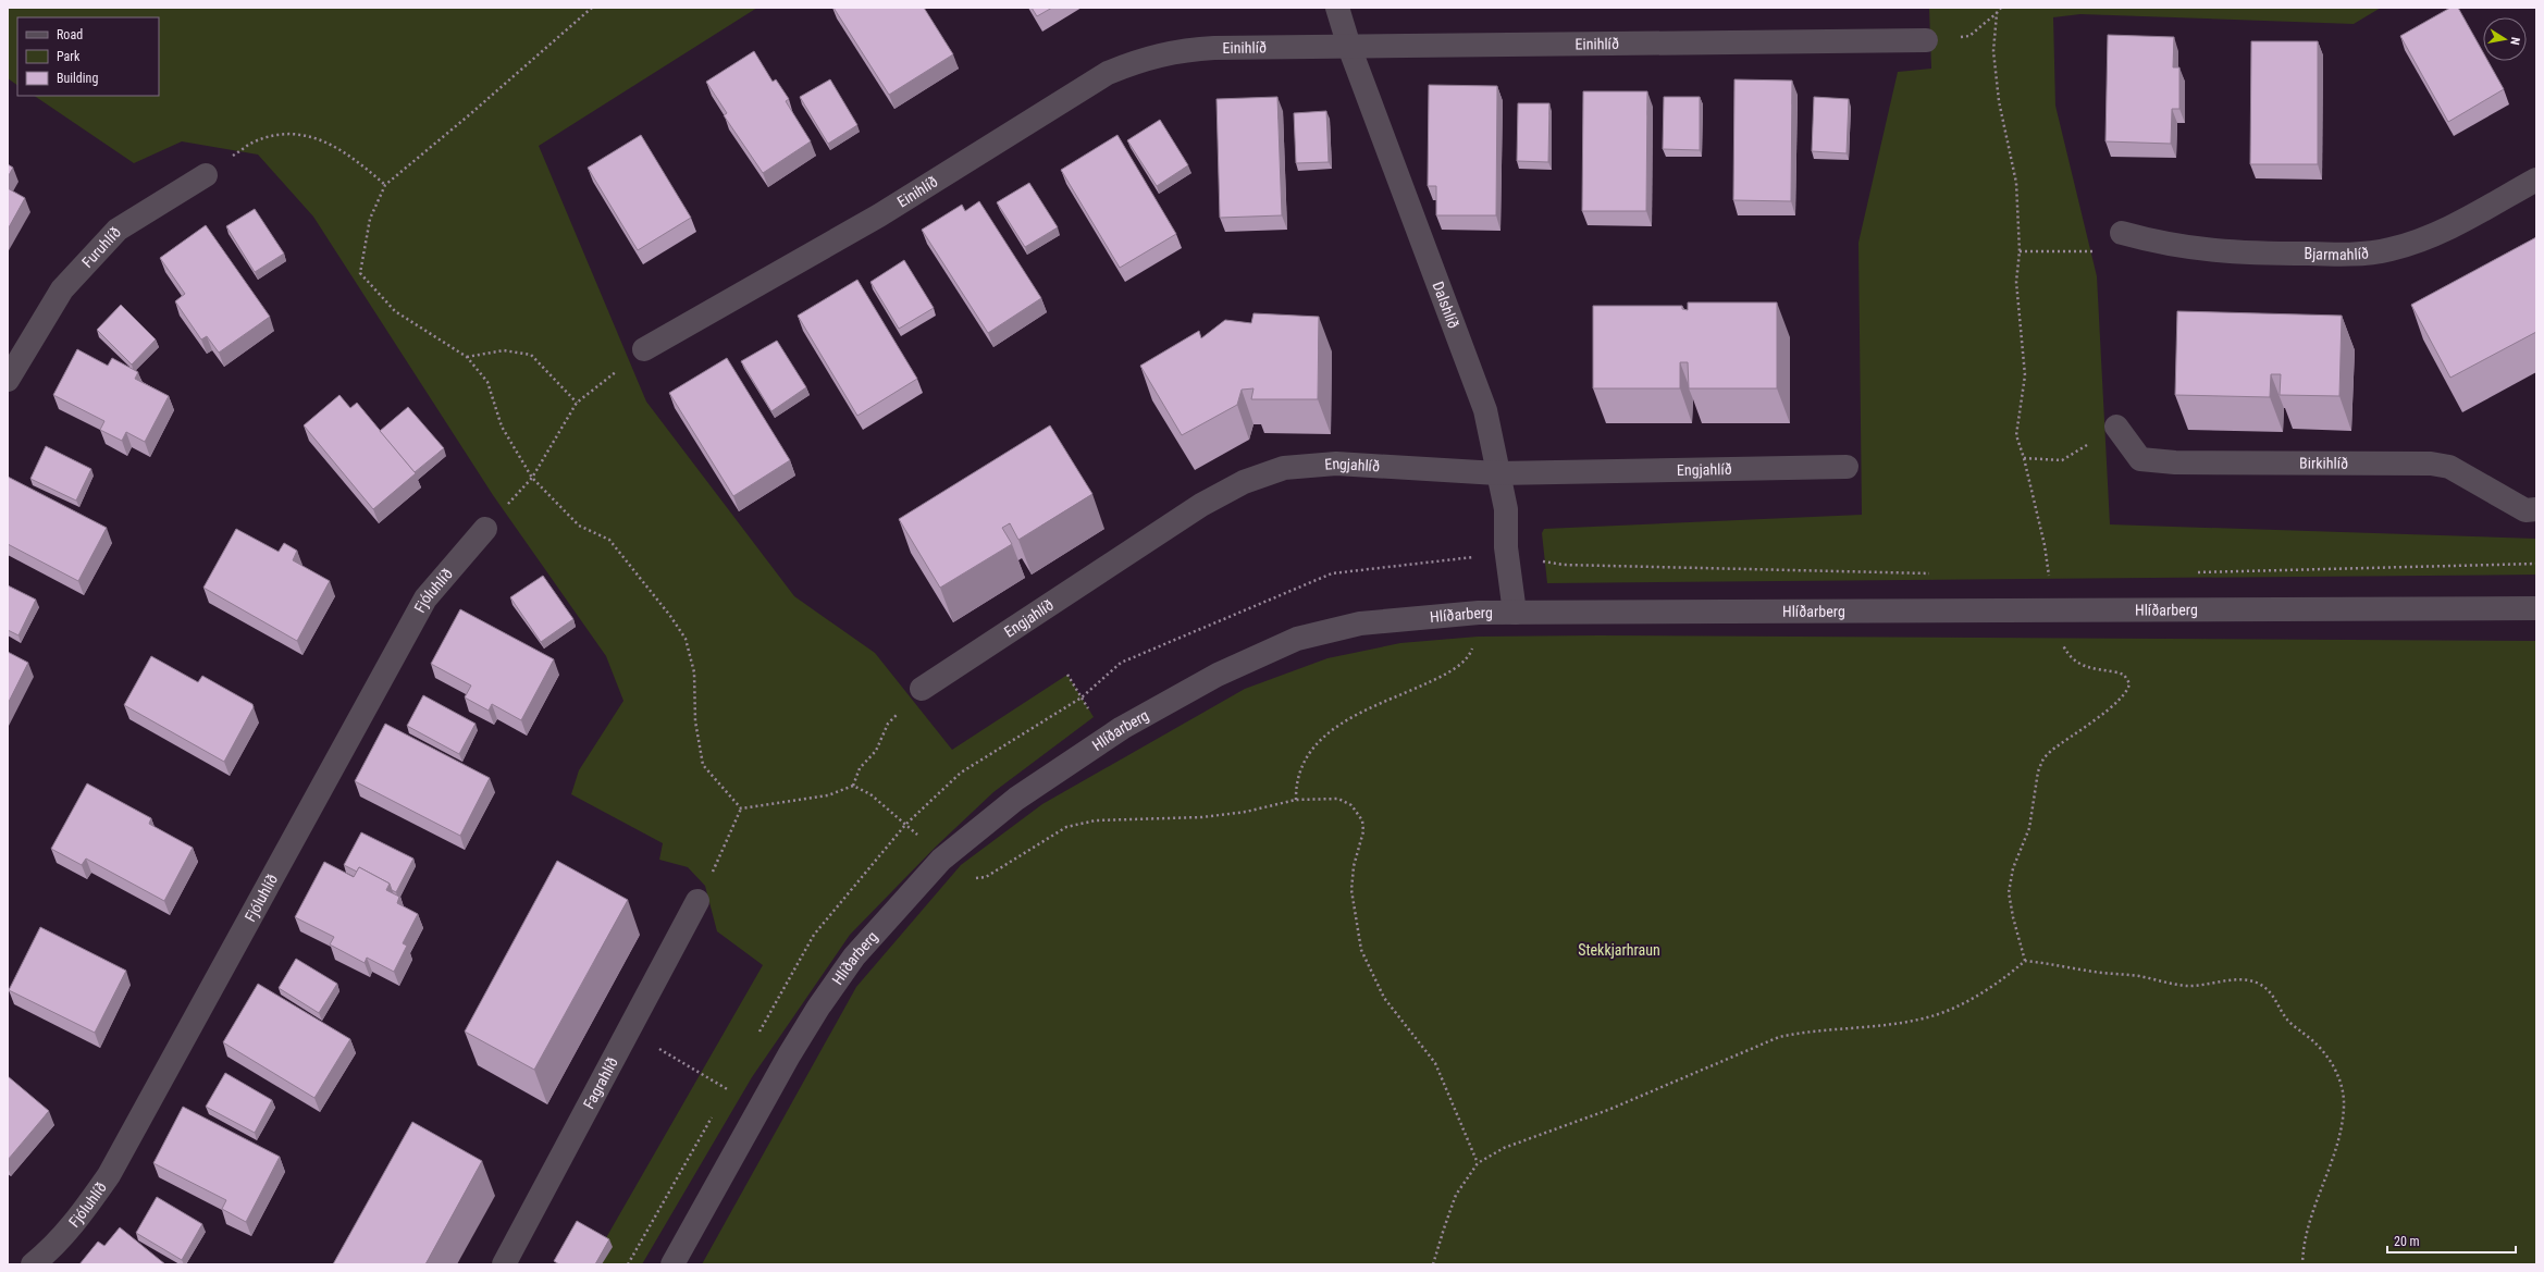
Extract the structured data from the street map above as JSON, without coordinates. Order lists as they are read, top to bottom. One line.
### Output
{"streets":{"street":["Einihlíð","Furuhlíð","Bjarmahlíð","Dalshlíð","Birkihlíð","Engjahlíð","Fjóluhlíð","Hlíðarberg","Fagrahlíð"]},"crossings":[["Einihlíð","Dalshlíð"],["Dalshlíð","Engjahlíð"],["Dalshlíð","Hlíðarberg"]],"parks":["Stekkjarhraun"],"legend":["Road","Park","Building"],"scale_bar":"20 m","north":"right"}
